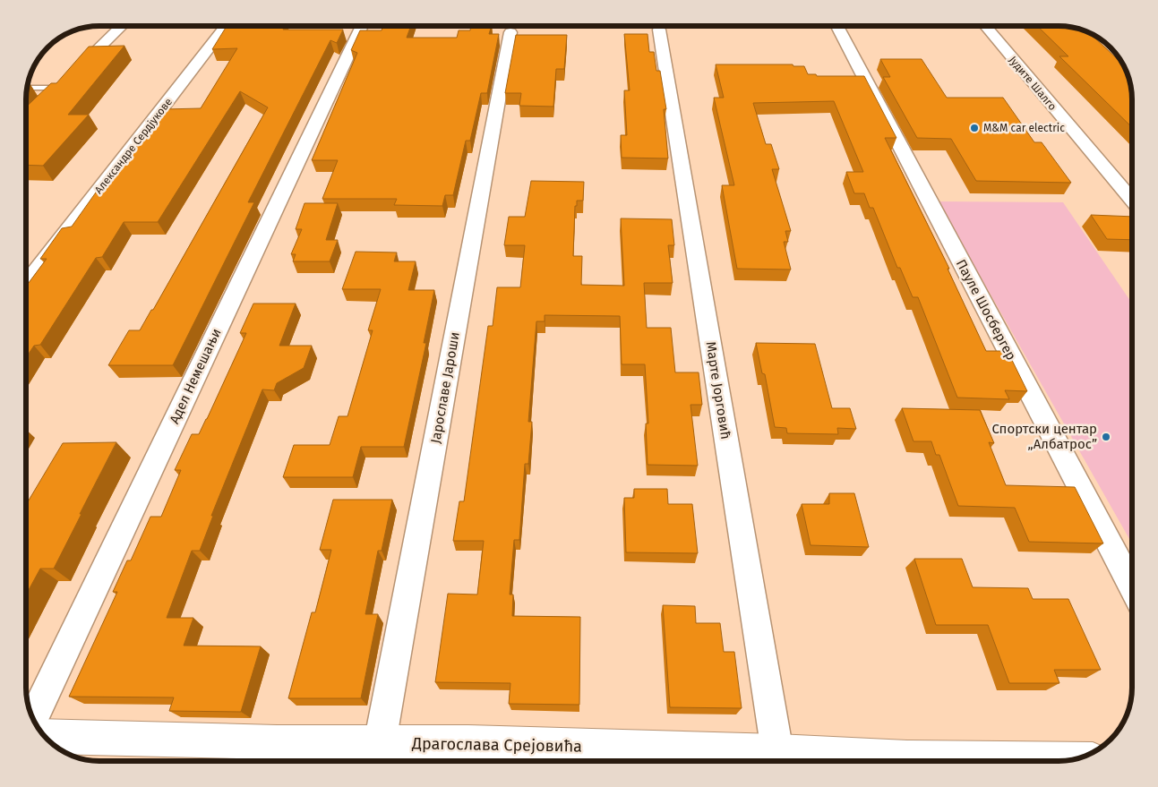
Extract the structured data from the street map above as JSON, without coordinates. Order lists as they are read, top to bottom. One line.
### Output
{"streets":{"street":["Јудите Шалго","Александре Сердјукове","Пауле Шосбергер","Адел Немешањи","Јарославе Јароши","Марте Јорговић","Драгослава Срејовића"]},"crossings":[["Јарославе Јароши","Драгослава Срејовића"],["Марте Јорговић","Драгослава Срејовића"]],"places":["M&M car electric","Спортски центар „Албатрос”"]}
